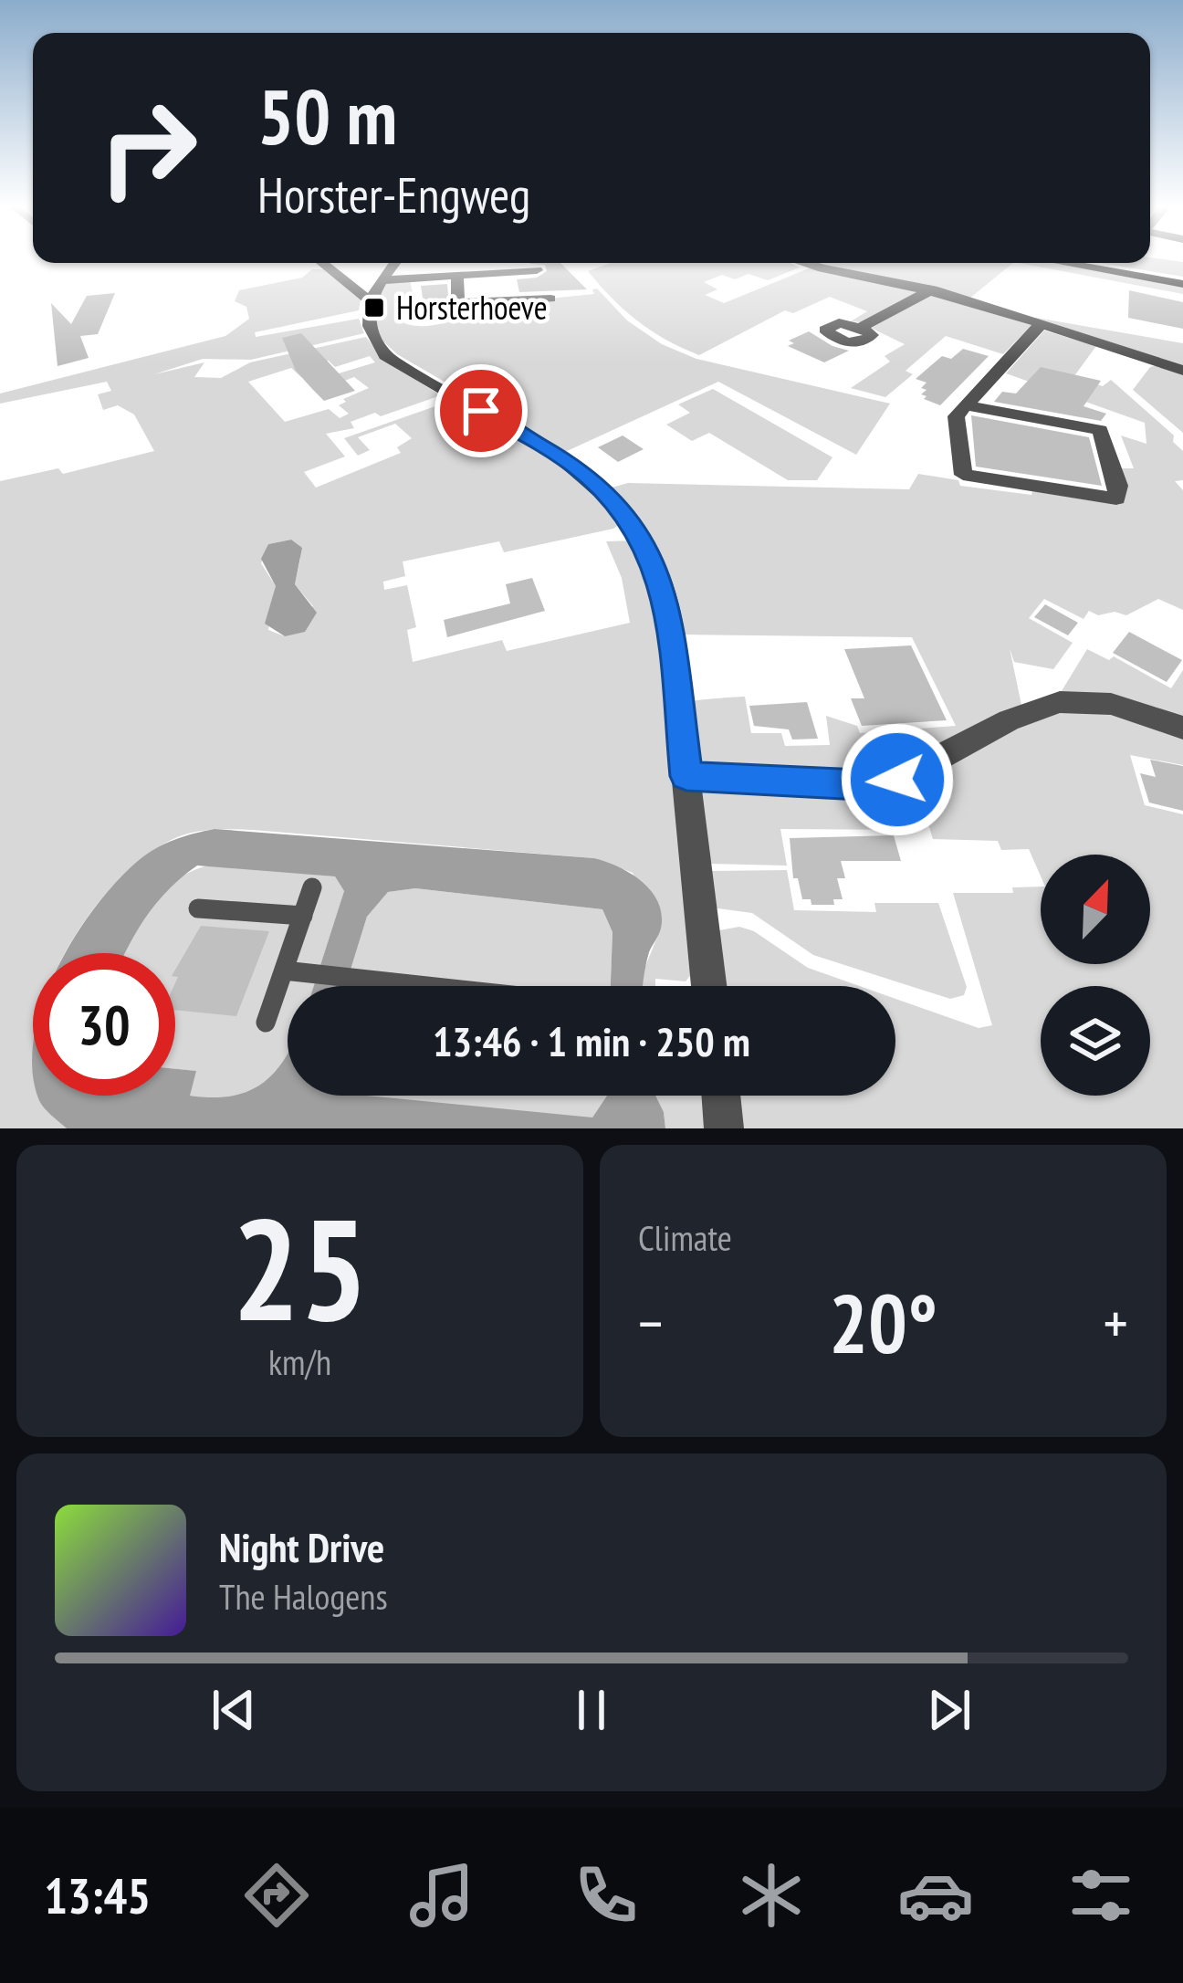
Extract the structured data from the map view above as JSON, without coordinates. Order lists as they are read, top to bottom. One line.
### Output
{"places":{"transit":["Horsterhoeve"]},"north":"top right","page":{"turn":["50 m","Horster-Engweg"],"limit":"30","trip":"13:46 · 1 min · 250 m","tile":[["25","km/h"],"Climate"],"heat":["−","20°","+"],"song":["Night Drive","The Halogens"],"tabs":"13:45"}}
